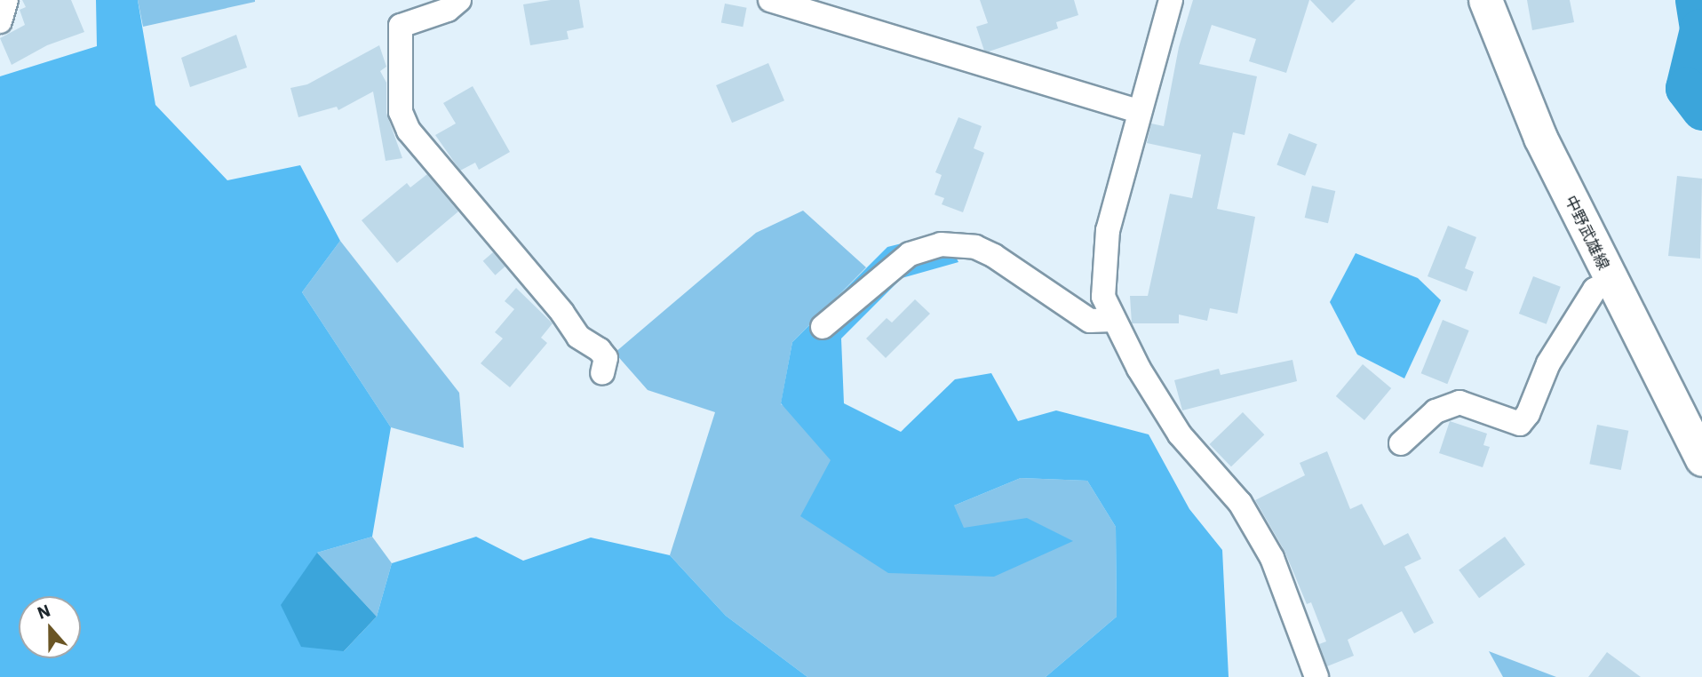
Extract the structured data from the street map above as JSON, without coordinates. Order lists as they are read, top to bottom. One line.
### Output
{"streets":{"main road":["中野武雄線"]},"north":"top"}
